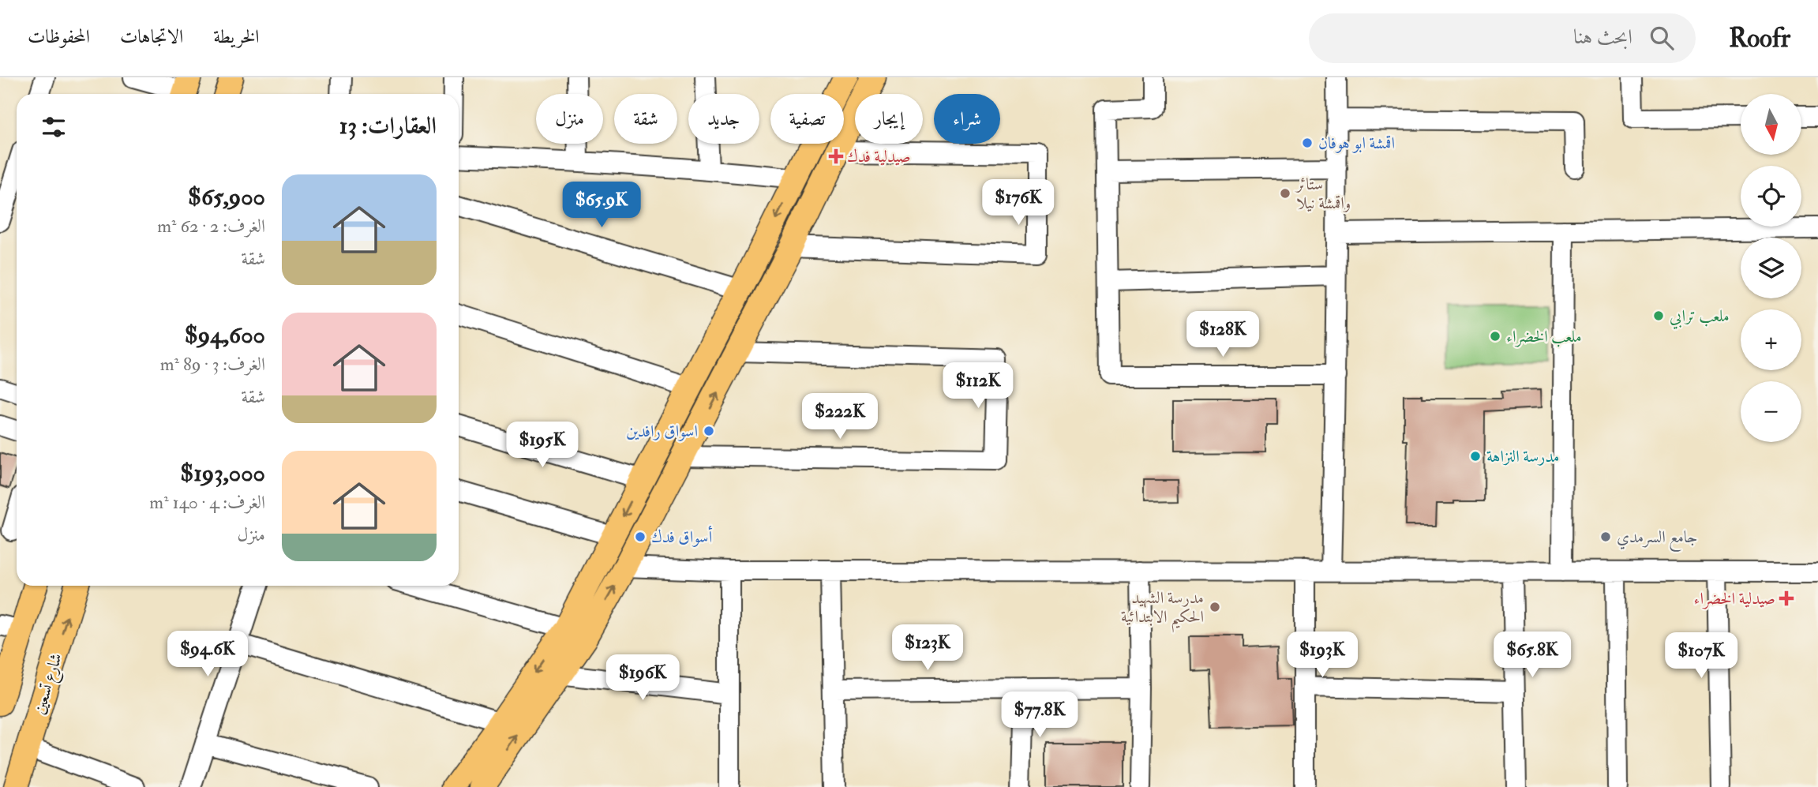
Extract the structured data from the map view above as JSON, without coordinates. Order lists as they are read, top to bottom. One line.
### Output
{"streets":{"main road":["شارع تسعين"]},"places":{"other":["اقمشة ابو هوفان","ستائر واقمشة نيلا","ملعب ترابي","ملعب الخضراء","اسواق رافدين","مدرسة النزاهة","أسواق فدك","جامع السرمدي","مدرسة الشهيد الحكيم الابتدائية"],"health":["صيدلية فدك","صيدلية الخضراء"]},"north":"bottom","page":{"header":"Roofr","search":"ابحث هنا","nav":["الخريطة","الاتجاهات","المحفوظات"],"map_buttons":["+","−"],"chip":["شراء","إيجار","تصفية","جديد","شقة","منزل"],"heading":"العقارات: 13","list":[{"name":"$65,900","note":"الغرف: 2 · 62 m² · شقة"},{"name":"$94,600","note":"الغرف: 3 · 89 m² · شقة"},{"name":"$193,000","note":"الغرف: 4 · 140 m² · منزل"}],"price":["$176K","$65.9K","$128K","$112K","$222K","$195K","$123K","$94.6K","$193K","$65.8K","$107K","$196K","$77.8K"]}}
